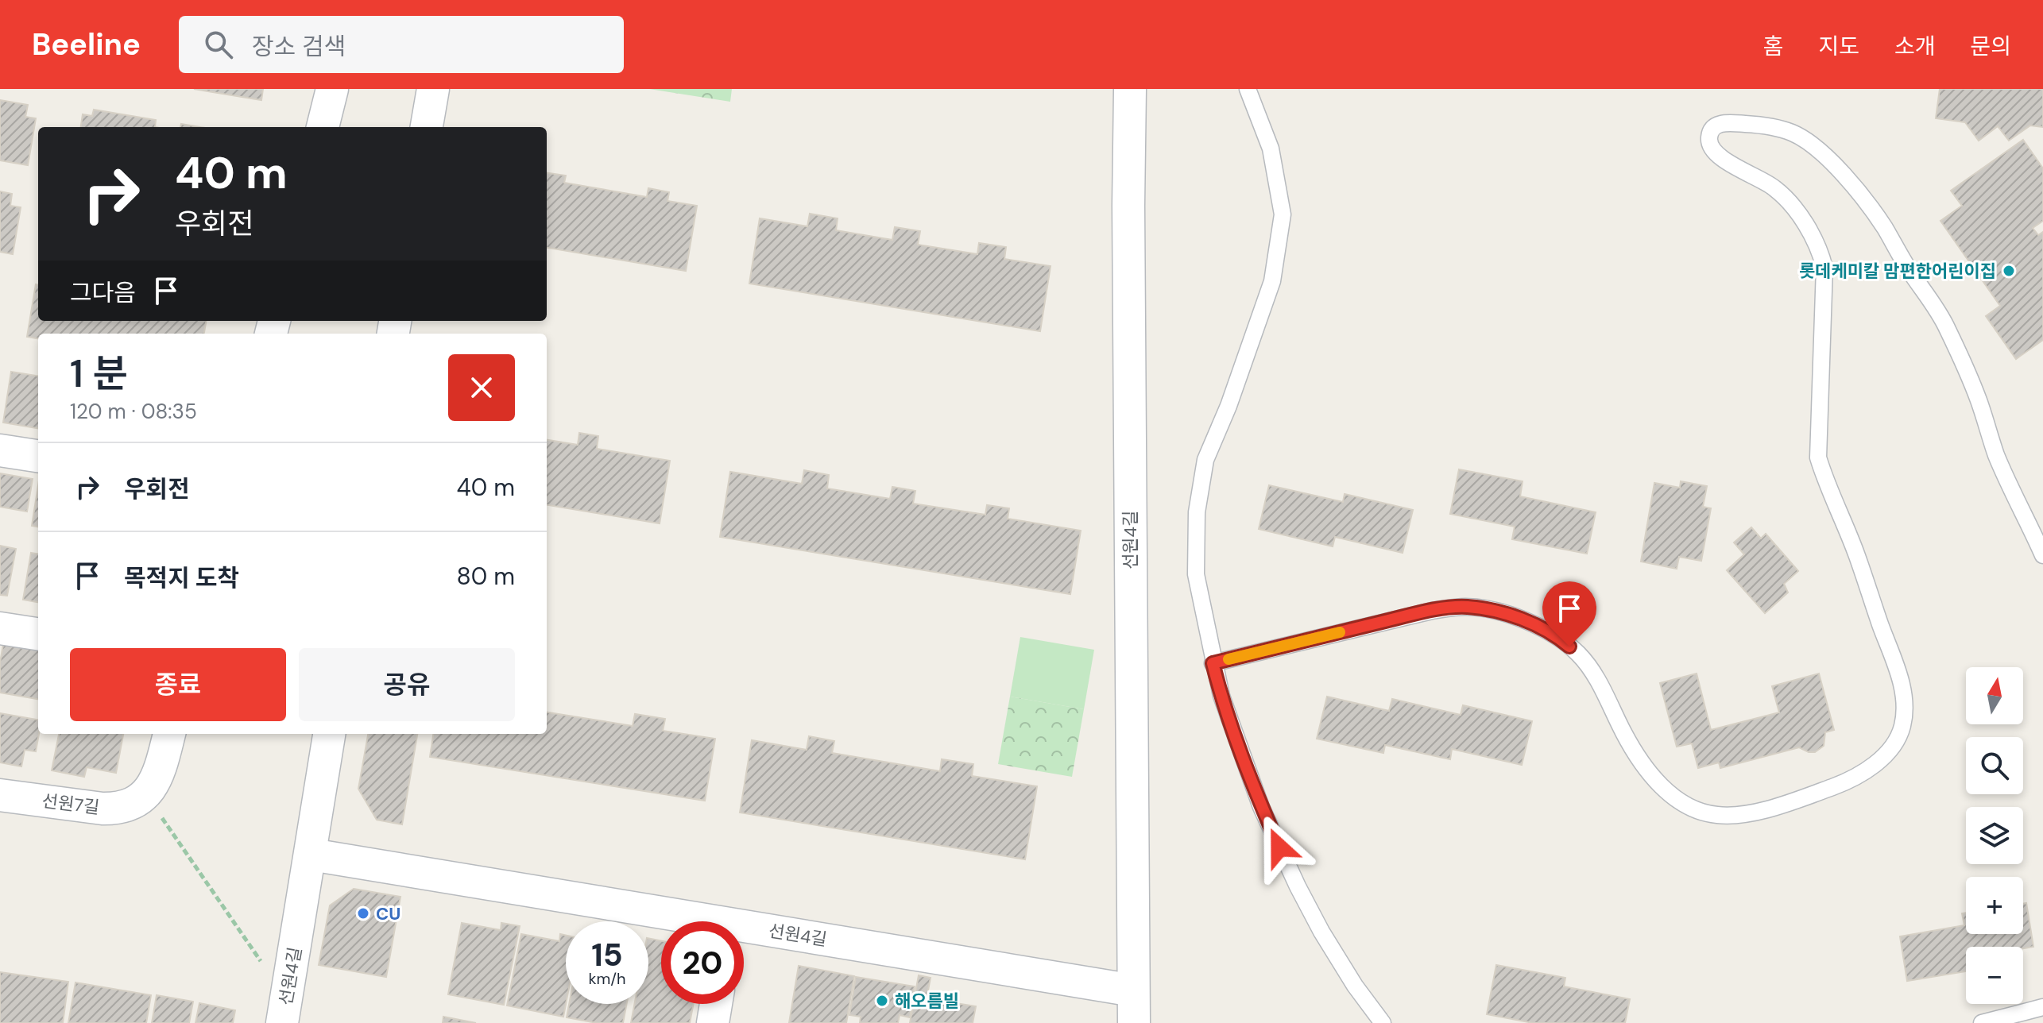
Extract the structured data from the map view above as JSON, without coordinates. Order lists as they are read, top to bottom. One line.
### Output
{"streets":{"street":["선원4길","선원7길"]},"places":["롯데케미칼 맘편한어린이집","CU","해오름빌"],"north":"top","page":{"header":"Beeline","search":"장소 검색","nav":["홈","지도","소개","문의"],"turn":["40 m","우회전"],"then":"그다음","heading":["1 분","120 m · 08:35"],"list":[{"name":"우회전","value":"40 m"},{"name":"목적지 도착","value":"80 m"}],"buttons":["종료","공유"],"map_buttons":["+","−"],"speed":"15 km/h","limit":"20"}}
